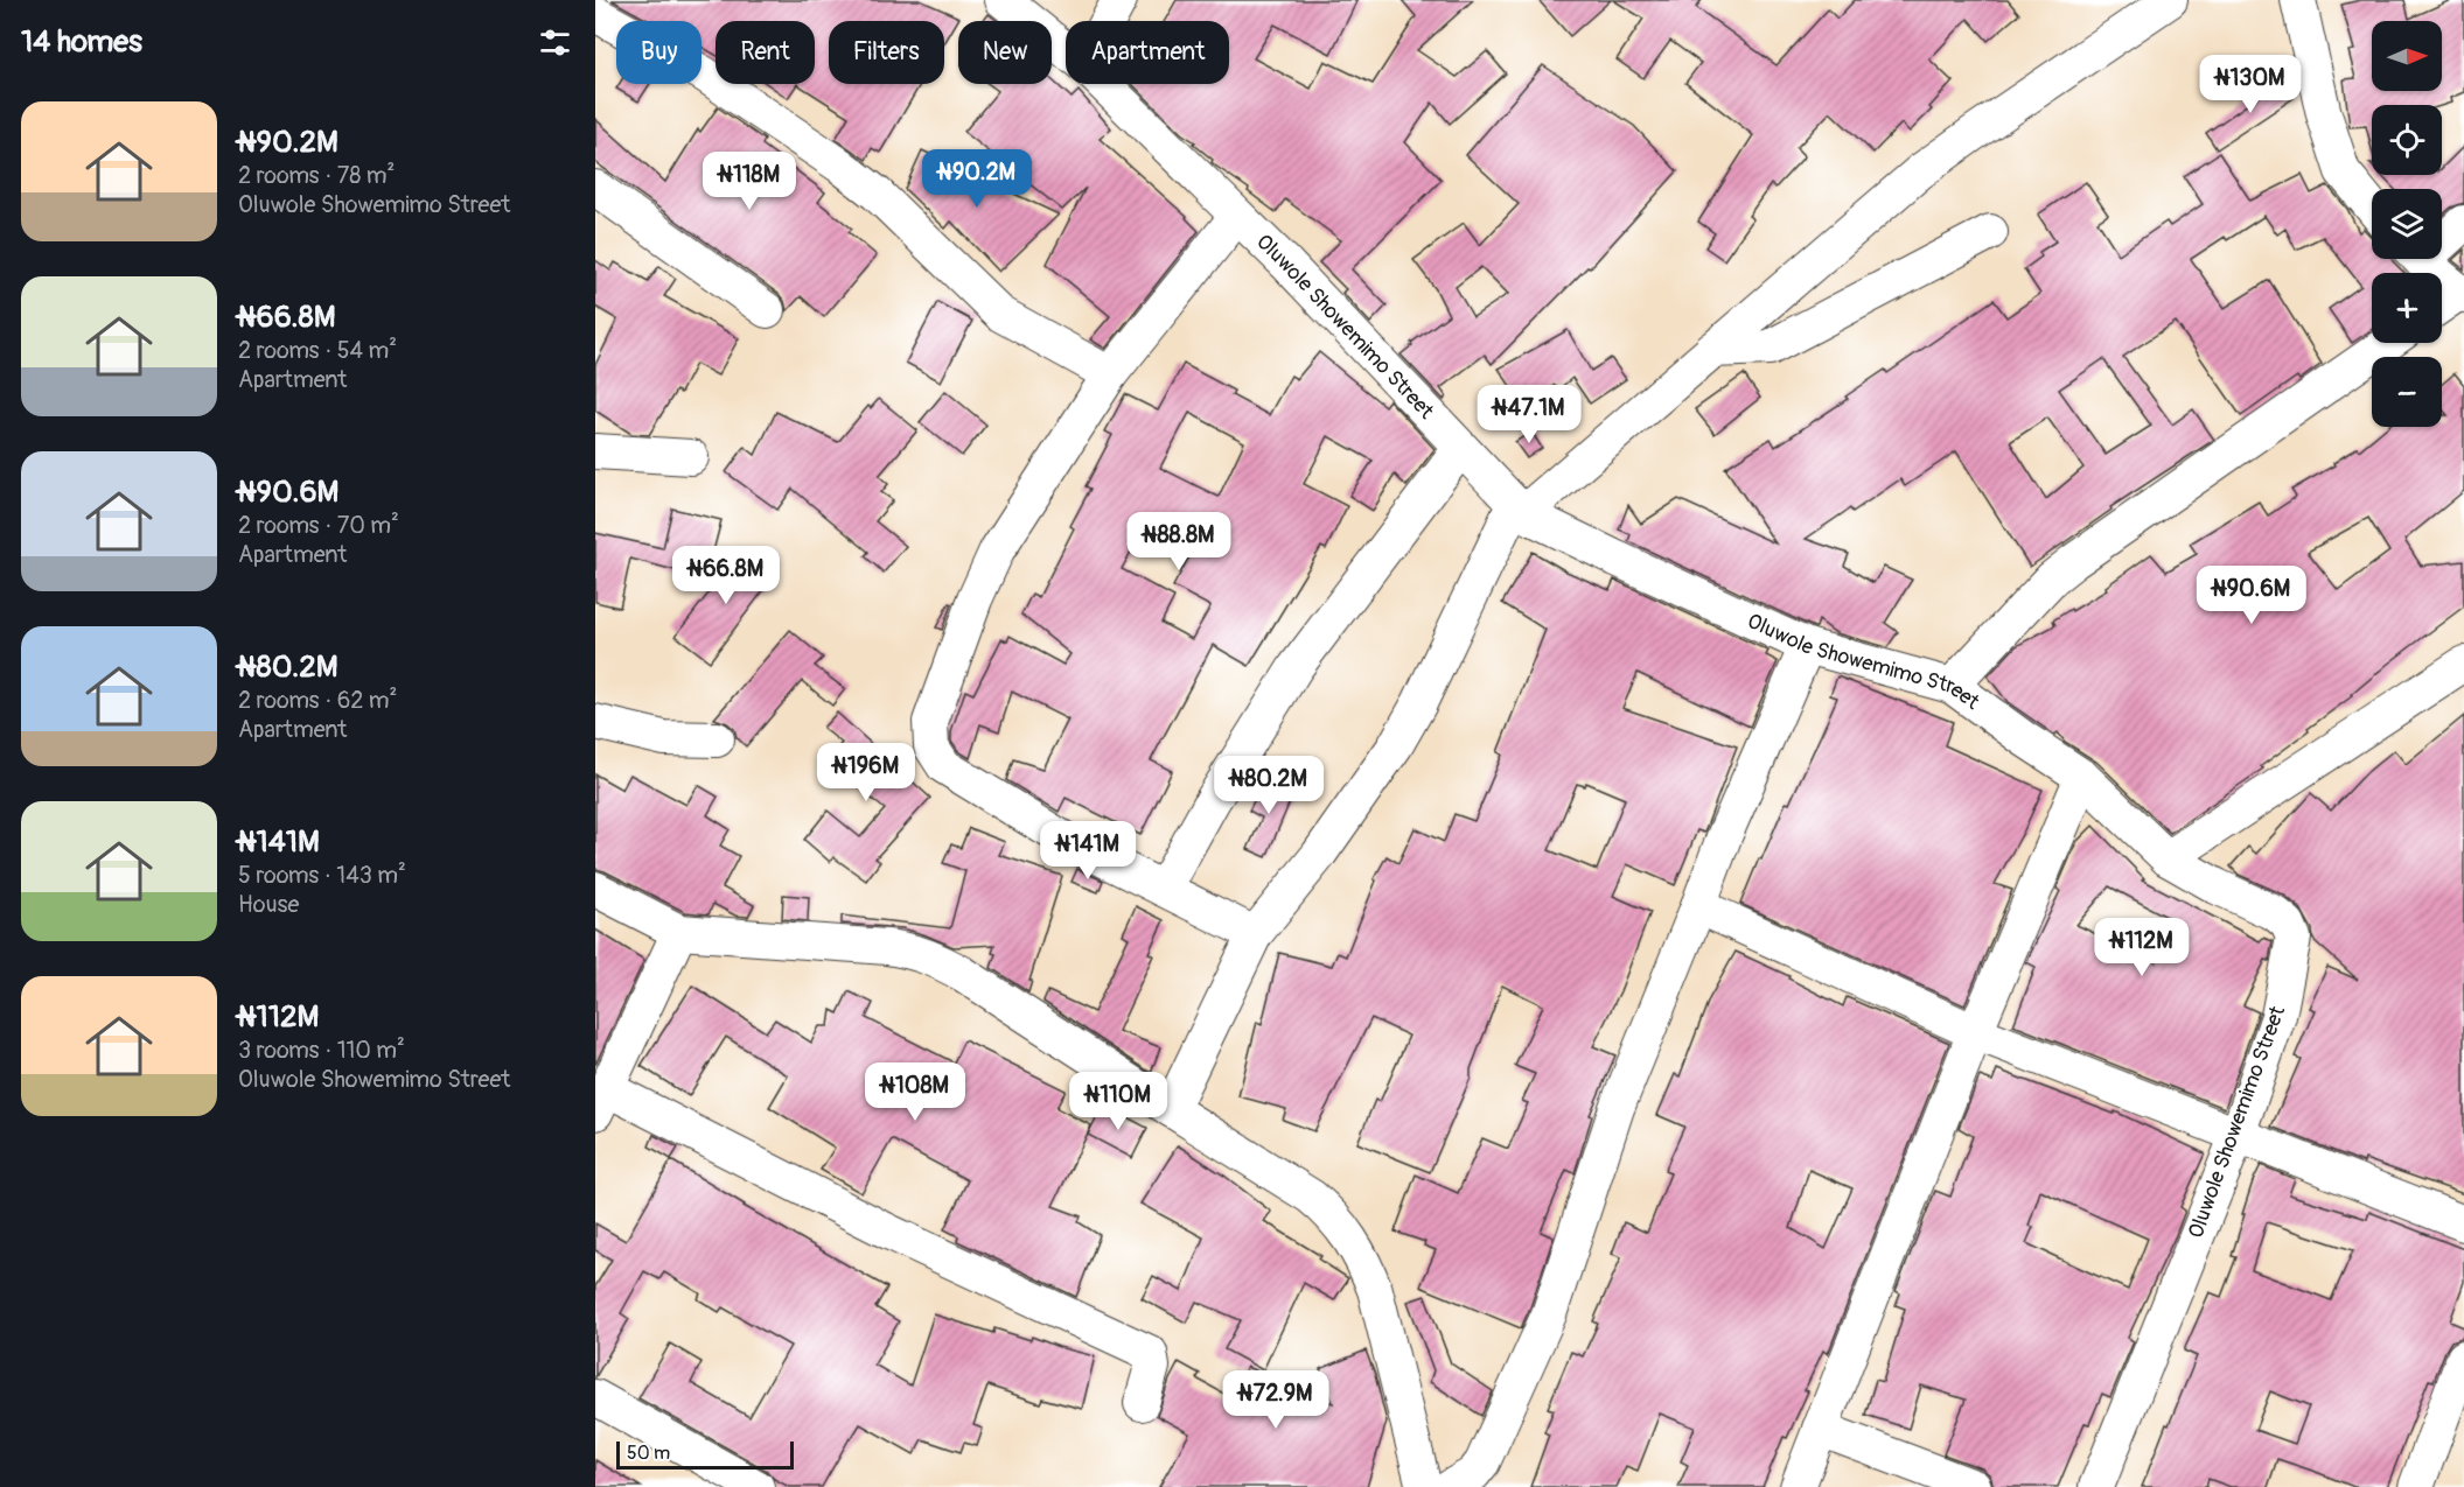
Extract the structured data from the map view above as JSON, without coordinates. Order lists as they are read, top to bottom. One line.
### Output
{"streets":{"street":["Oluwole Showemimo Street"]},"scale_bar":"50 m","north":"right","page":{"heading":"14 homes","map_buttons":["+","−"],"chip":["Buy","Rent","Filters","New","Apartment"],"price":["₦130M","₦90.2M","₦118M","₦47.1M","₦88.8M","₦66.8M","₦90.6M","₦196M","₦80.2M","₦141M","₦112M","₦108M","₦110M","₦72.9M"],"list":[{"name":"₦90.2M","note":"2 rooms · 78 m² · Oluwole Showemimo Street"},{"name":"₦66.8M","note":"2 rooms · 54 m² · Apartment"},{"name":"₦90.6M","note":"2 rooms · 70 m² · Apartment"},{"name":"₦80.2M","note":"2 rooms · 62 m² · Apartment"},{"name":"₦141M","note":"5 rooms · 143 m² · House"},{"name":"₦112M","note":"3 rooms · 110 m² · Oluwole Showemimo Street"}],"scale":"50 m"}}
